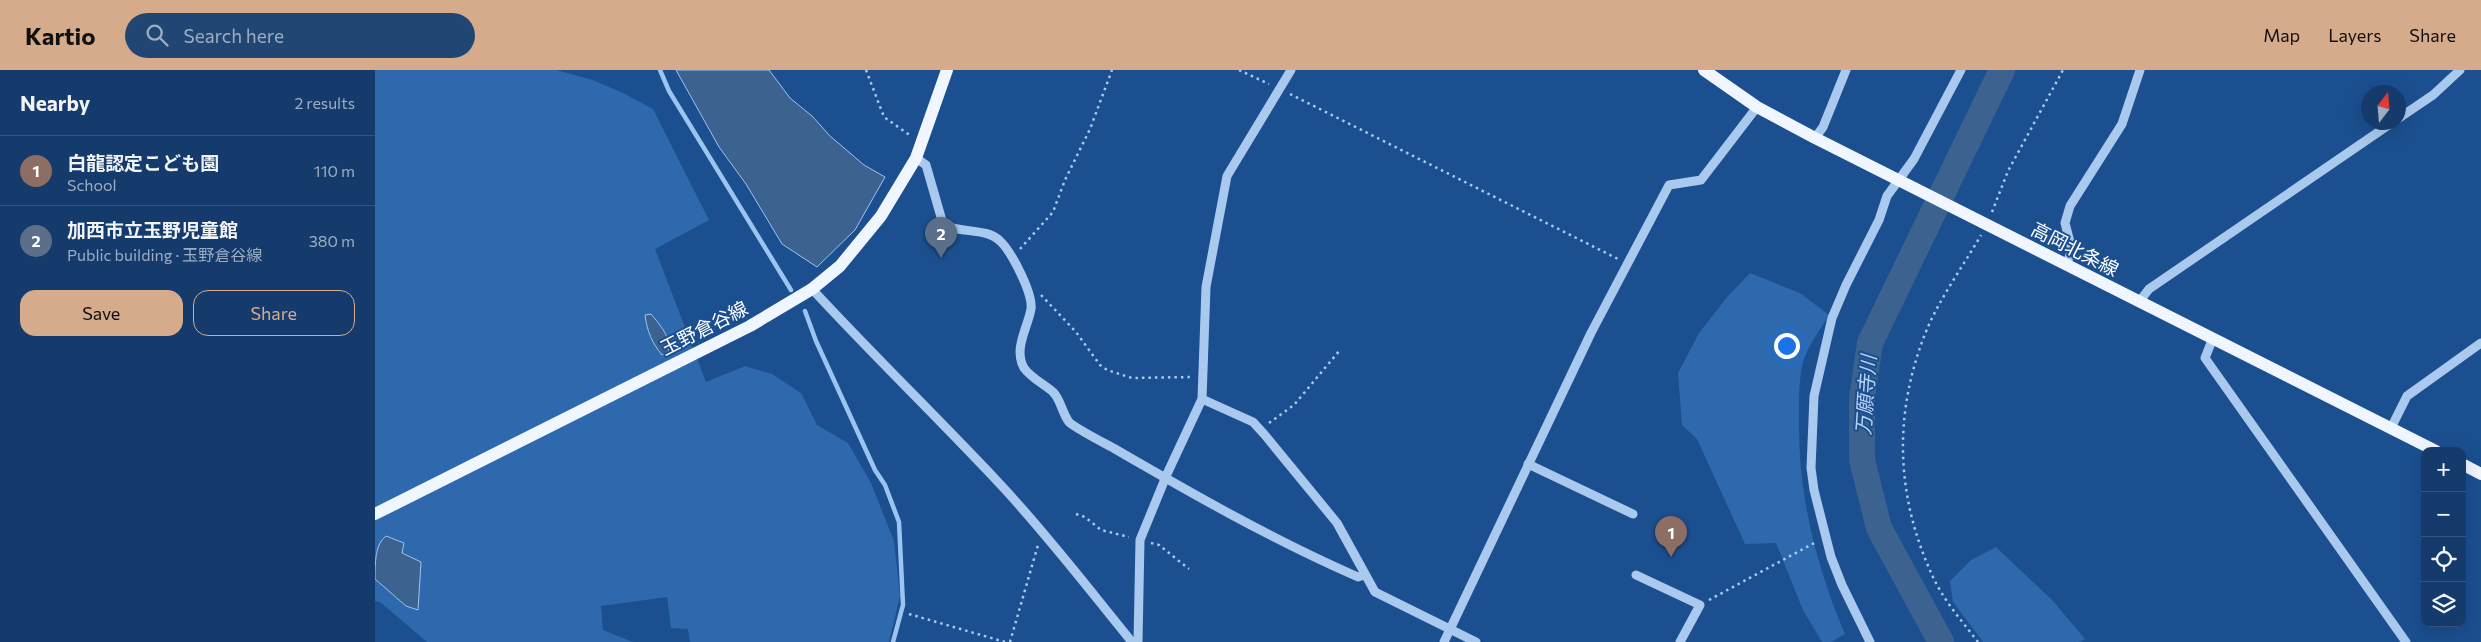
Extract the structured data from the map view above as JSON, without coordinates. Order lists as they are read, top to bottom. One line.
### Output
{"streets":{"main road":["高岡北条線","玉野倉谷線"]},"water":["万願寺川"],"north":"top","page":{"header":"Kartio","search":"Search here","nav":["Map","Layers","Share"],"heading":["Nearby","2 results"],"list":[{"mark":"1","name":"白龍認定こども園","note":"School","value":"110 m"},{"mark":"2","name":"加西市立玉野児童館","note":"Public building · 玉野倉谷線","value":"380 m"}],"pins":["2","1"],"buttons":["Save","Share"],"map_buttons":["+","−"]}}
